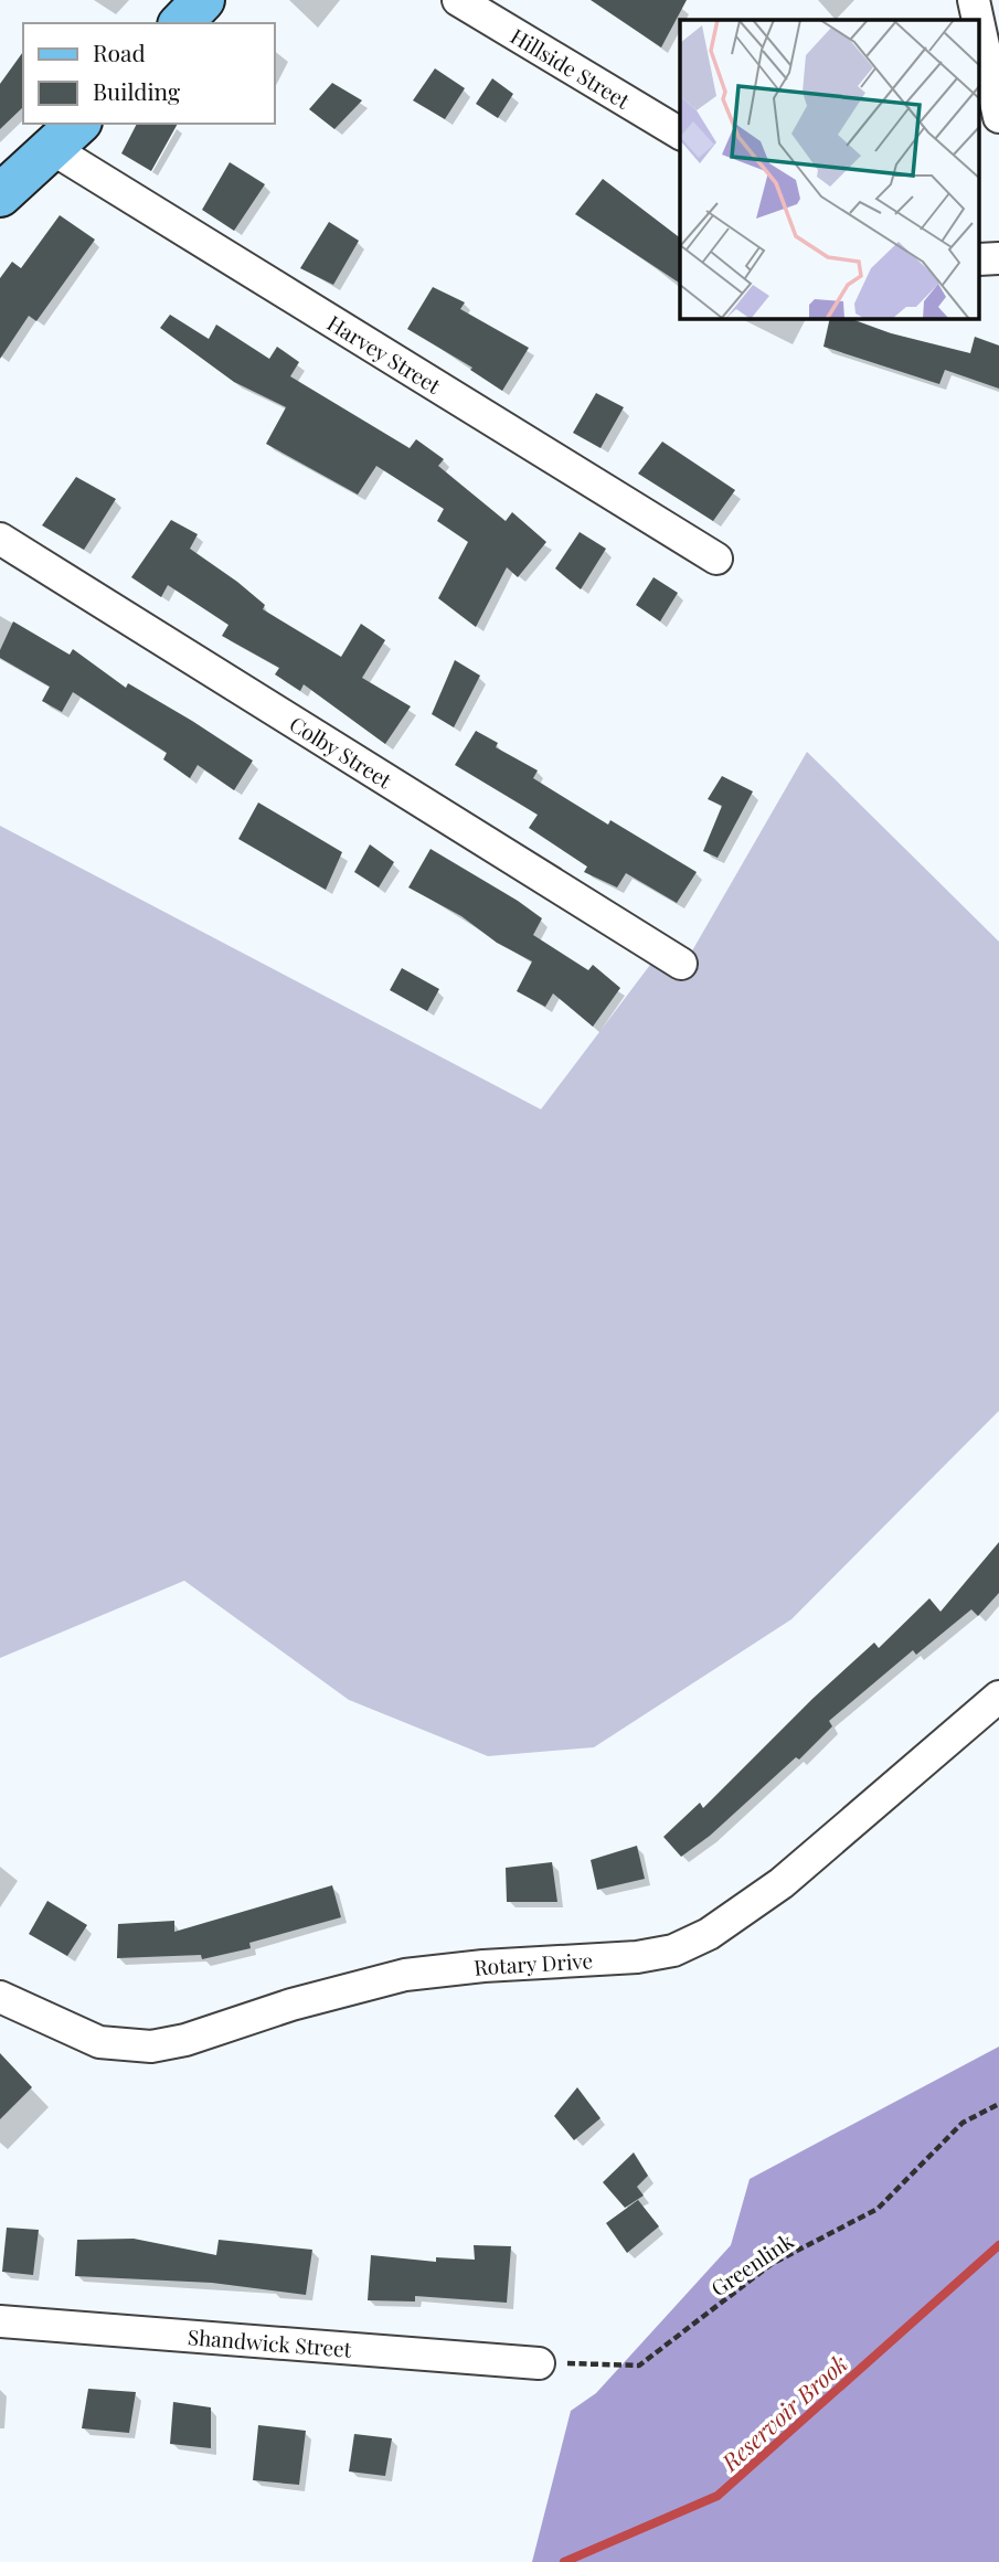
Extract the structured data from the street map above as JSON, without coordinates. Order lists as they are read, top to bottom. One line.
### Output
{"streets":{"street":["Hillside Street","Harvey Street","Colby Street","Rotary Drive","Shandwick Street"],"path":["Greenlink"]},"crossings":[["Greenlink","Shandwick Street"]],"water":["Reservoir Brook"],"legend":["Road","Building"]}
